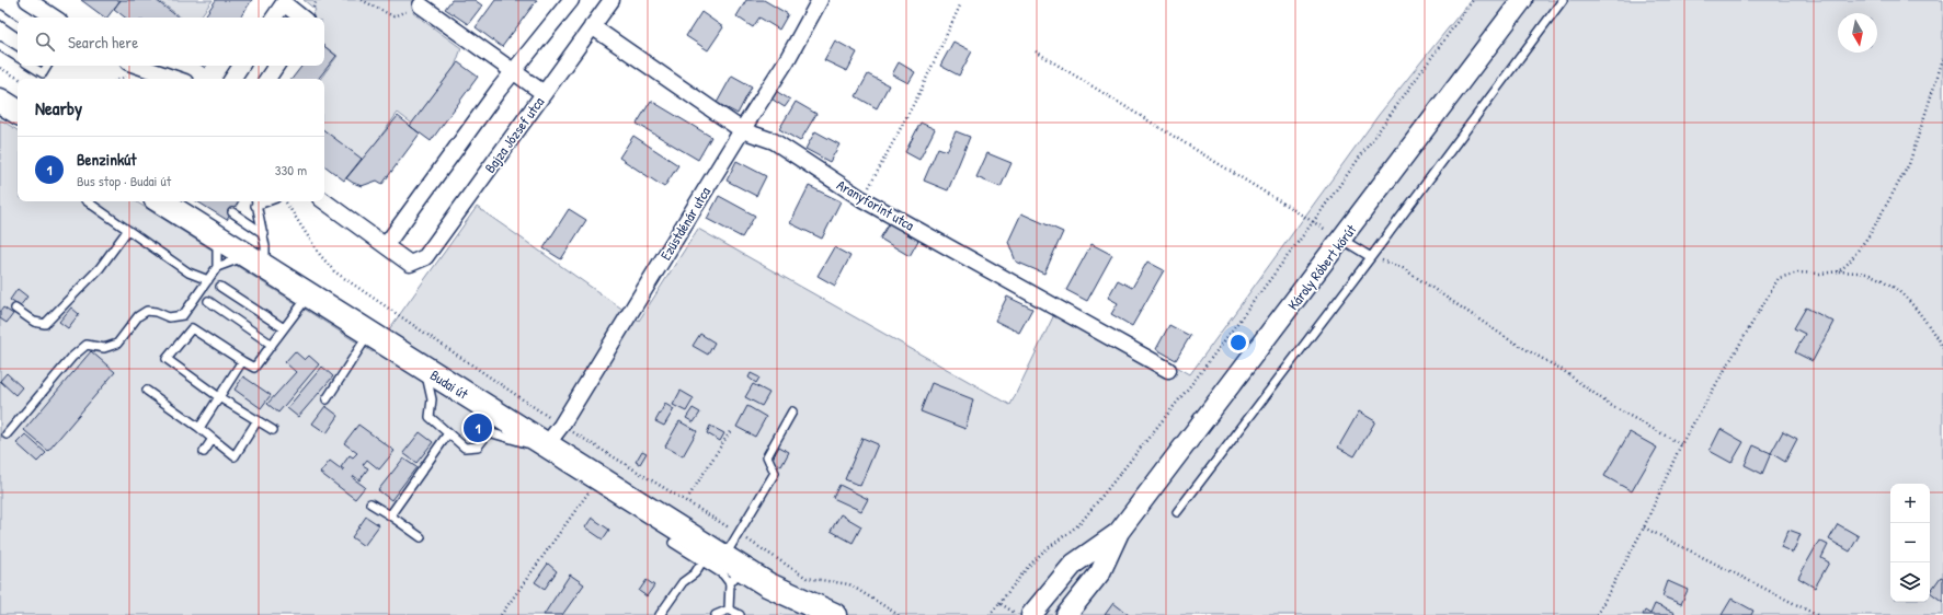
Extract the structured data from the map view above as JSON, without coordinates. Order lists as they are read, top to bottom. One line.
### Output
{"streets":{"main road":["Budai út"],"street":["Bajza József utca","Aranyforint utca","Ezüstdénár utca","Károly Róbert körút"]},"crossings":[["Bajza József utca","Aranyforint utca"],["Aranyforint utca","Ezüstdénár utca"],["Ezüstdénár utca","Budai út"]],"north":"bottom","page":{"search":"Search here","heading":"Nearby","list":[{"mark":"1","name":"Benzinkút","note":"Bus stop · Budai út","value":"330 m"}],"pins":"1","map_buttons":["+","−"]}}
